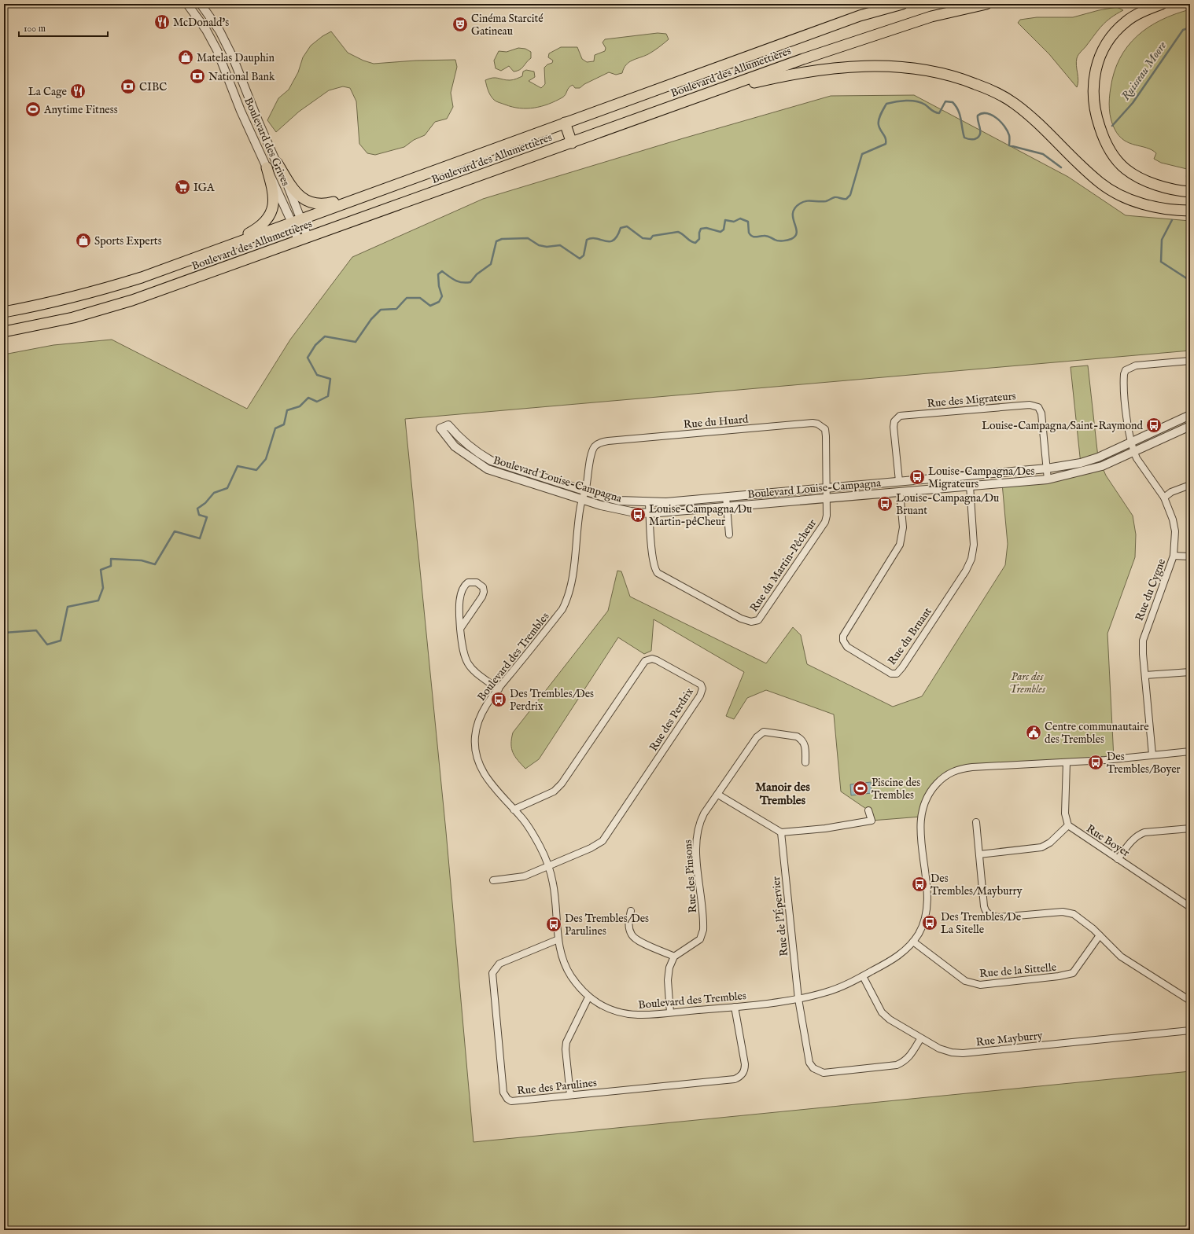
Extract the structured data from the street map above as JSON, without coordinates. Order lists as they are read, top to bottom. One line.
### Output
{"streets":{"highway":["Boulevard des Allumettières"],"street":["Boulevard des Grives","Rue des Migrateurs","Rue du Huard","Boulevard Louise-Campagna","Rue du Martin-Pêcheur","Rue du Cygne","Rue du Bruant","Boulevard des Trembles","Rue des Perdrix","Rue Boyer","Rue des Pinsons","Rue de l'Épervier","Rue de la Sittelle","Rue Mayburry","Rue des Parulines"]},"crossings":[["Boulevard des Allumettières","Boulevard des Grives"],["Rue des Migrateurs","Boulevard Louise-Campagna"],["Rue du Huard","Boulevard Louise-Campagna"],["Rue du Huard","Rue du Martin-Pêcheur"],["Rue du Huard","Boulevard des Trembles"],["Boulevard Louise-Campagna","Rue du Martin-Pêcheur"],["Boulevard Louise-Campagna","Rue du Cygne"],["Boulevard Louise-Campagna","Rue du Bruant"],["Boulevard Louise-Campagna","Boulevard des Trembles"],["Rue du Cygne","Boulevard des Trembles"],["Boulevard des Trembles","Rue des Perdrix"],["Boulevard des Trembles","Rue de l'Épervier"],["Boulevard des Trembles","Rue de la Sittelle"],["Boulevard des Trembles","Rue Mayburry"],["Boulevard des Trembles","Rue des Parulines"],["Rue de l'Épervier","Rue Mayburry"]],"districts":["Manoir des Trembles"],"water":["Ruisseau Moore"],"parks":["Parc des Trembles"],"places":{"restaurant":["McDonald's","La Cage"],"theatre":["Cinéma Starcité Gatineau"],"shop":["Matelas Dauphin","Sports Experts"],"bank":["National Bank","CIBC"],"sports":["Anytime Fitness","Piscine des Trembles"],"supermarket":["IGA"],"bus stop":["Louise-Campagna/Saint-Raymond","Louise-Campagna/Des Migrateurs","Louise-Campagna/Du Bruant","Louise-Campagna/Du Martin-pêCheur","Des Trembles/Des Perdrix","Des Trembles/Boyer","Des Trembles/Mayburry","Des Trembles/De La Sitelle","Des Trembles/Des Parulines"],"public building":["Centre communautaire des Trembles"]},"scale_bar":"100 m"}
